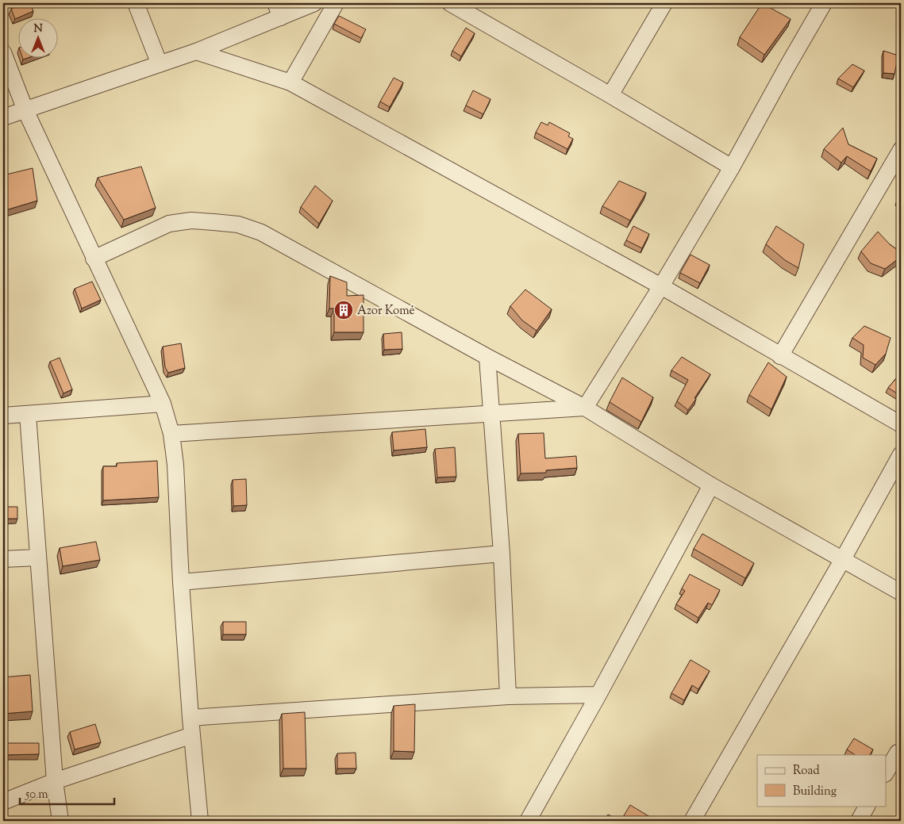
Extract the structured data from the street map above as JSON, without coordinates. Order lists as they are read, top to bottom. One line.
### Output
{"places":{"building":["Azor Komé"]},"legend":["Road","Building"],"scale_bar":"50 m","north":"top"}
